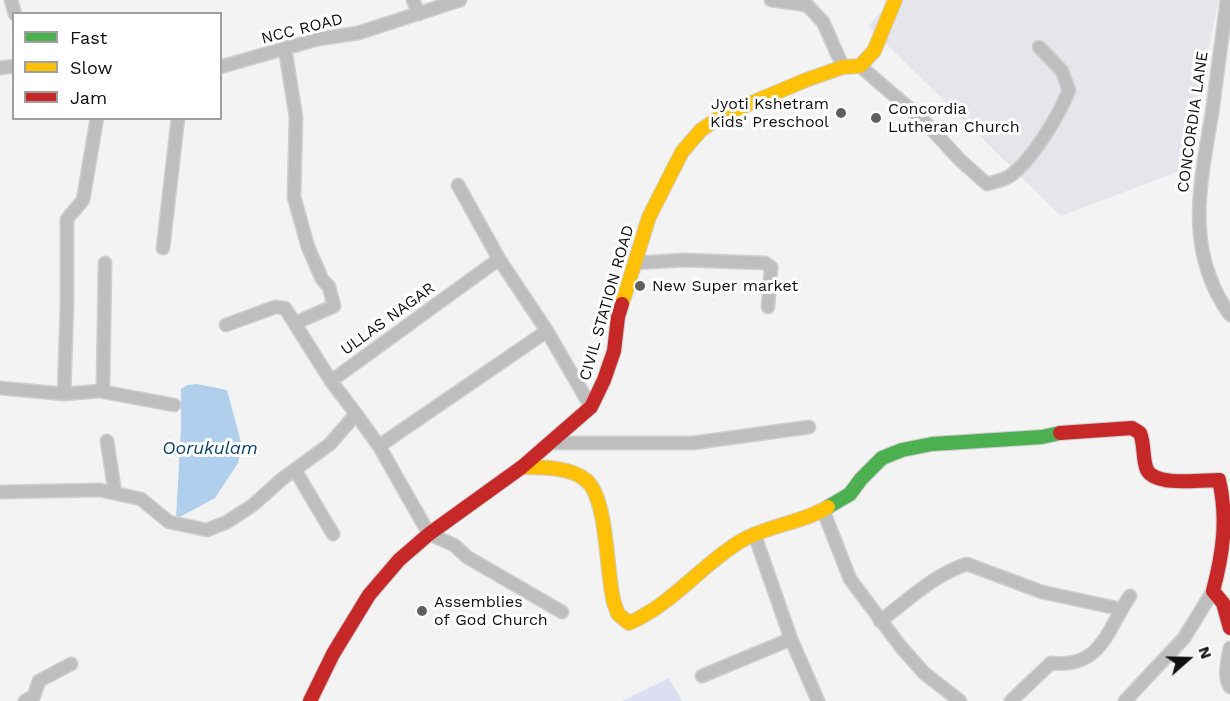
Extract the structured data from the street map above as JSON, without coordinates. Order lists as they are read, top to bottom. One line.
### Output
{"streets":{"street":["NCC ROAD","CONCORDIA LANE","CIVIL STATION ROAD","ULLAS NAGAR"]},"water":["Oorukulam"],"places":["Jyoti Kshetram Kids' Preschool","Concordia Lutheran Church","New Super market","Assemblies of God Church"],"legend":["Fast","Slow","Jam"],"north":"right"}
